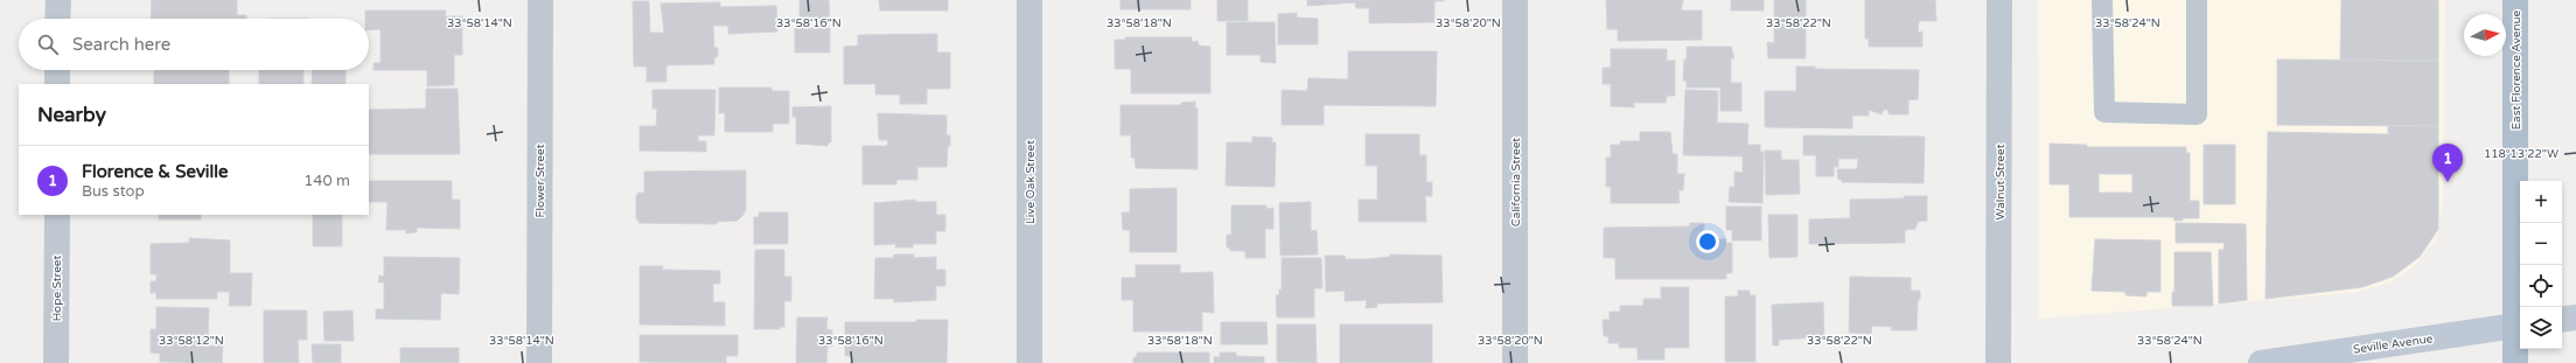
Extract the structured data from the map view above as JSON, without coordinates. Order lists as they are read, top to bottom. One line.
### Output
{"streets":{"main road":["East Florence Avenue"],"street":["Flower Street","Live Oak Street","California Street","Walnut Street","Hope Street","Seville Avenue"]},"crossings":[["East Florence Avenue","Seville Avenue"]],"north":"right","page":{"search":"Search here","heading":"Nearby","pins":"1","list":[{"mark":"1","name":"Florence & Seville","note":"Bus stop","value":"140 m"}],"map_buttons":["+","−"]},"coordinates":["33°58'14\"N","33°58'16\"N","33°58'18\"N","33°58'20\"N","33°58'22\"N","33°58'24\"N","118°13'22\"W","33°58'12\"N"]}
